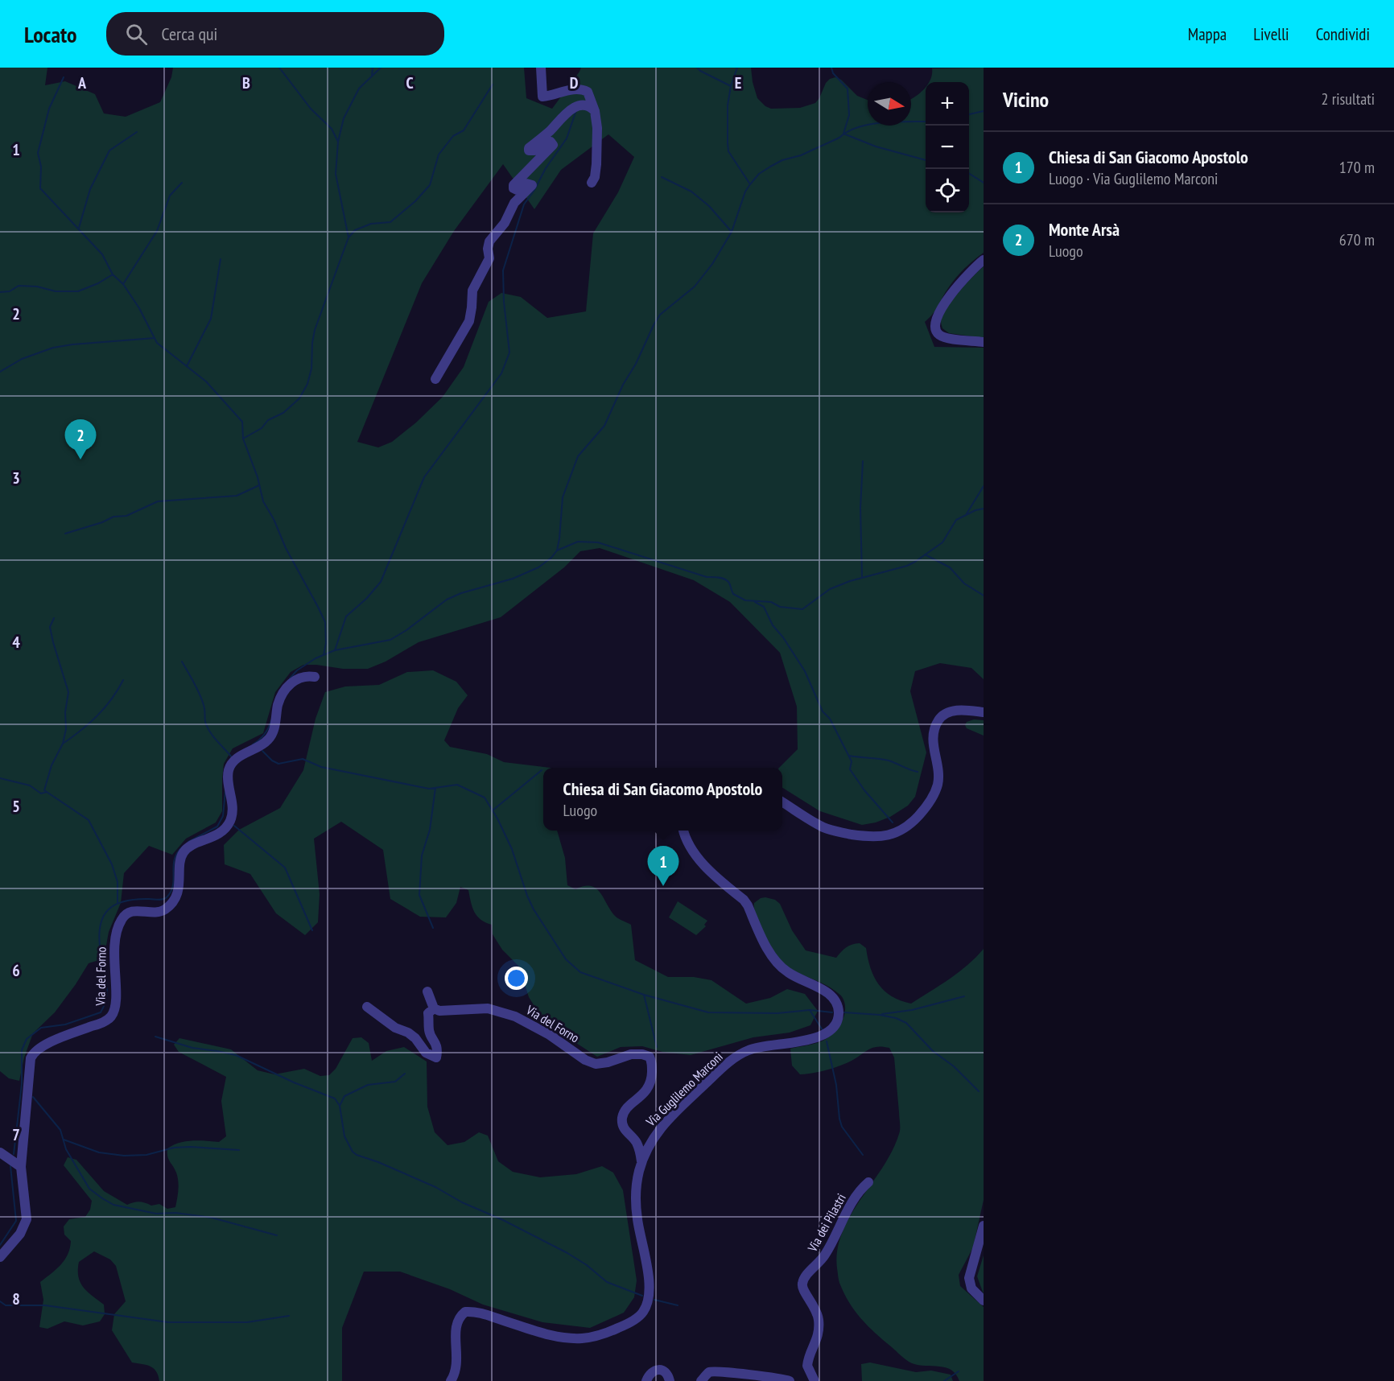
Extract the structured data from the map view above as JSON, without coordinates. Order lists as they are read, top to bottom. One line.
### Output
{"streets":{"street":["Via del Forno","Via Guglilemo Marconi","Via dei Pilastri"]},"crossings":[["Via del Forno","Via Guglilemo Marconi"]],"north":"right","page":{"header":"Locato","search":"Cerca qui","nav":["Mappa","Livelli","Condividi"],"heading":["Vicino","2 risultati"],"map_buttons":["+","−"],"list":[{"mark":"1","name":"Chiesa di San Giacomo Apostolo","note":"Luogo · Via Guglilemo Marconi","value":"170 m"},{"mark":"2","name":"Monte Arsà","note":"Luogo","value":"670 m"}],"pins":["2","1"],"popup":["Chiesa di San Giacomo Apostolo","Luogo"]},"grid":{"columns":["A","B","C","D","E"],"rows":["1","2","3","4","5","6","7","8"]}}
